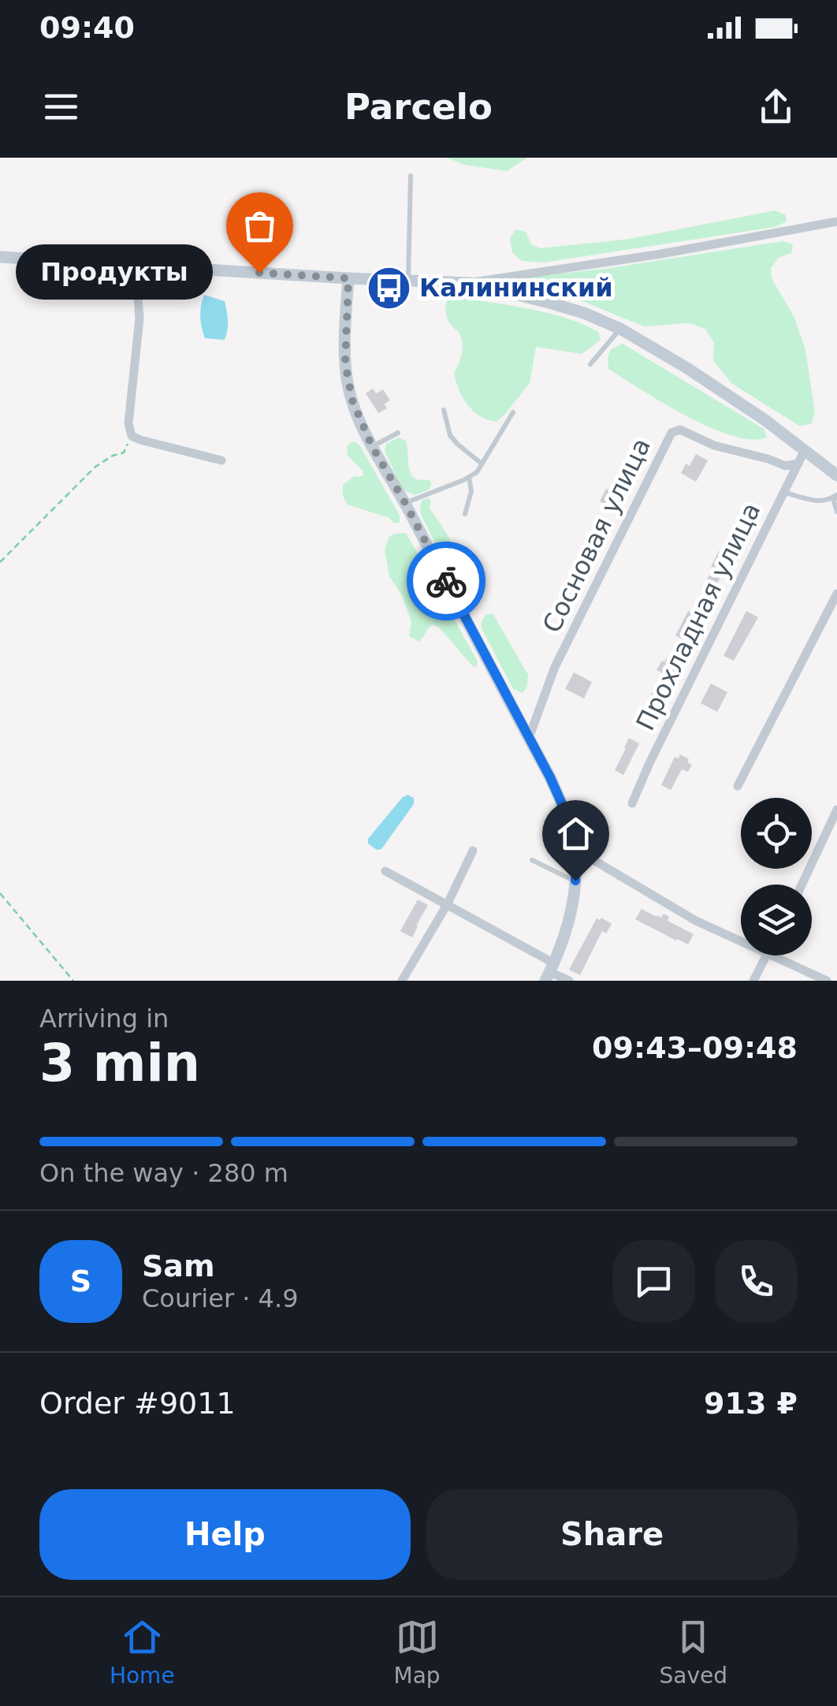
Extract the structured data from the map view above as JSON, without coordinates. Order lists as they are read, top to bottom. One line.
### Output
{"streets":{"street":["Сосновая улица","Прохладная улица"]},"crossings":[["Сосновая улица","Прохладная улица"]],"places":{"other":["Продукты"],"bus stop":["Калининский"]},"page":{"status":"09:40","header":"Parcelo","bubble":"Продукты","heading":["3 min","Arriving in","09:43–09:48"],"panel":["Sam","Courier · 4.9","Order #9011","913 ₽"],"bar":"On the way · 280 m","round":"S","buttons":["Help","Share"],"tabs":["Home","Map","Saved"]}}
